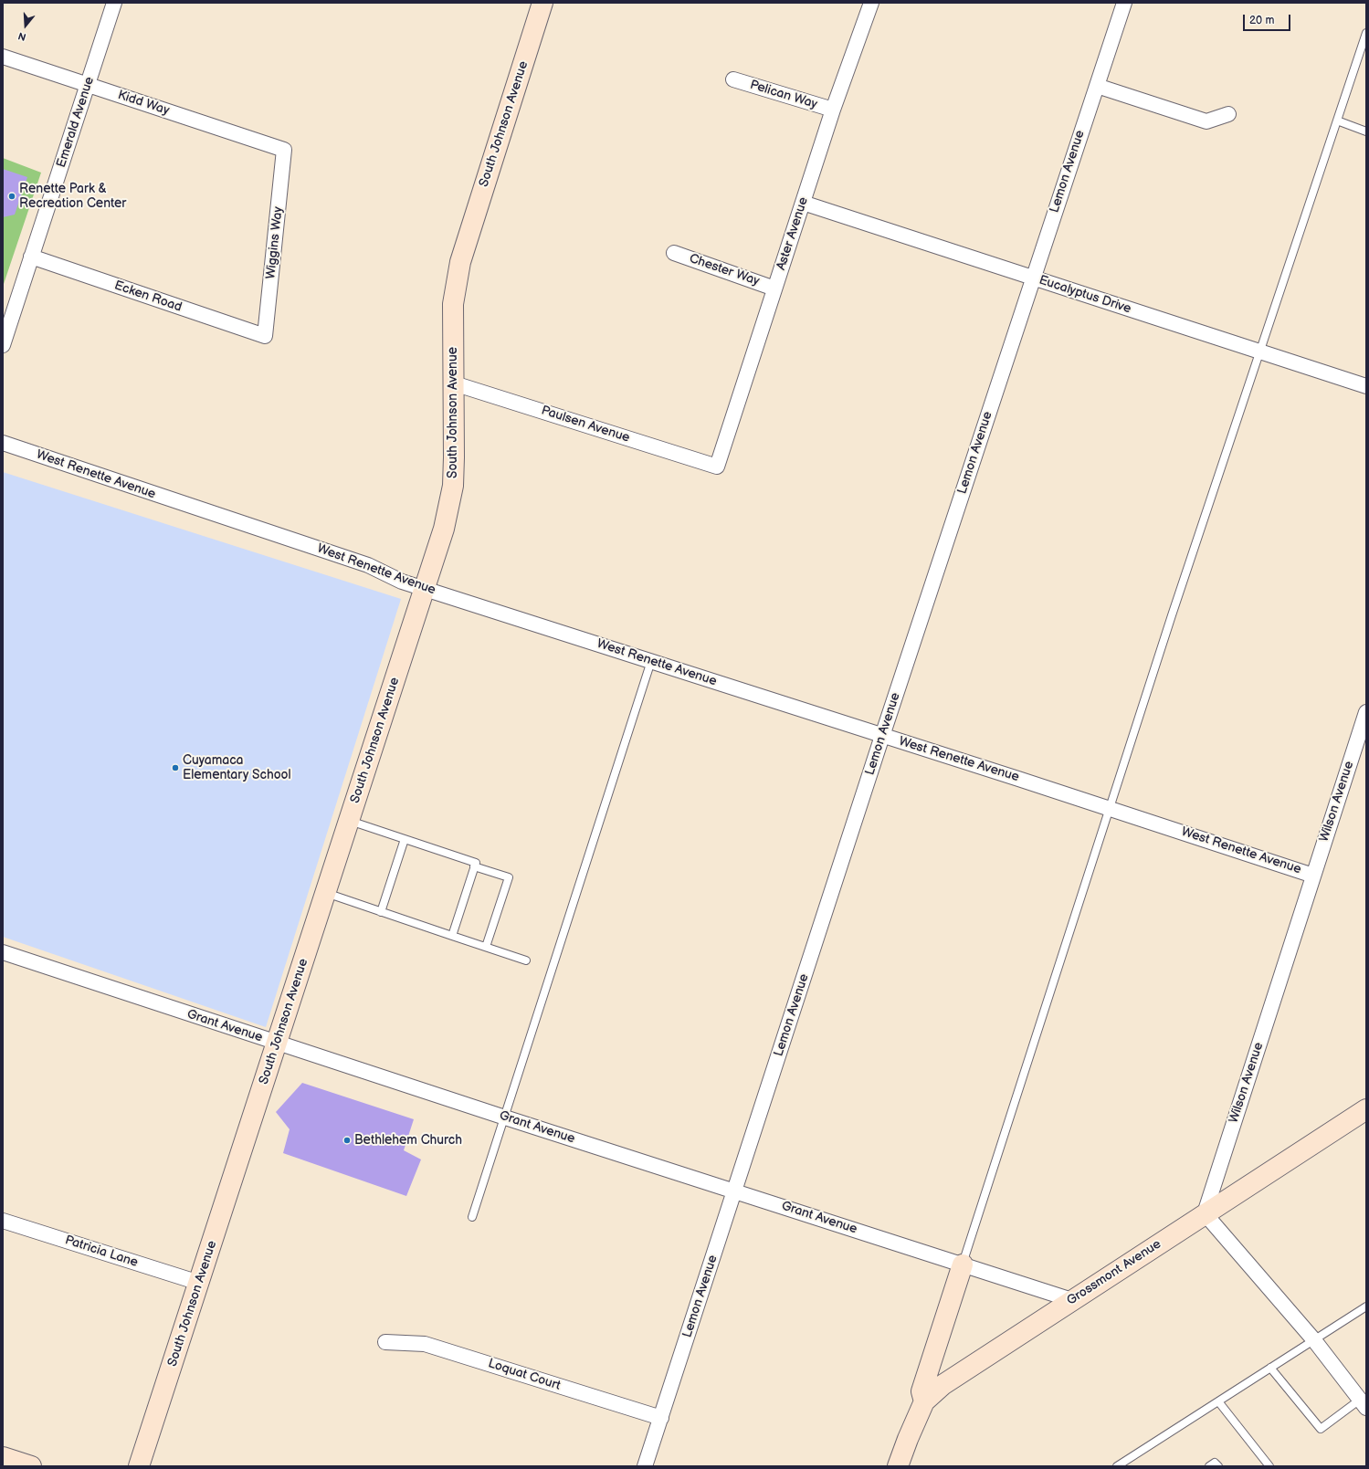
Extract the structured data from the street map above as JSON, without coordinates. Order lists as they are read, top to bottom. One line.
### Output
{"streets":{"street":["Pelican Way","Kidd Way","Emerald Avenue","South Johnson Avenue","Lemon Avenue","Aster Avenue","Wiggins Way","Chester Way","Eucalyptus Drive","Ecken Road","Paulsen Avenue","West Renette Avenue","Wilson Avenue","Grant Avenue","Patricia Lane","Grossmont Avenue","Loquat Court"]},"crossings":[["Pelican Way","Aster Avenue"],["Kidd Way","Emerald Avenue"],["Kidd Way","Wiggins Way"],["Emerald Avenue","Ecken Road"],["South Johnson Avenue","Paulsen Avenue"],["South Johnson Avenue","West Renette Avenue"],["South Johnson Avenue","Grant Avenue"],["South Johnson Avenue","Patricia Lane"],["Lemon Avenue","Eucalyptus Drive"],["Lemon Avenue","West Renette Avenue"],["Lemon Avenue","Grant Avenue"],["Lemon Avenue","Loquat Court"],["Aster Avenue","Chester Way"],["Aster Avenue","Eucalyptus Drive"],["Aster Avenue","Paulsen Avenue"],["Wiggins Way","Ecken Road"],["West Renette Avenue","Wilson Avenue"],["Wilson Avenue","Grossmont Avenue"],["Grant Avenue","Grossmont Avenue"]],"places":["Renette Park & Recreation Center","Cuyamaca Elementary School","Bethlehem Church"],"scale_bar":"20 m","north":"bottom"}
